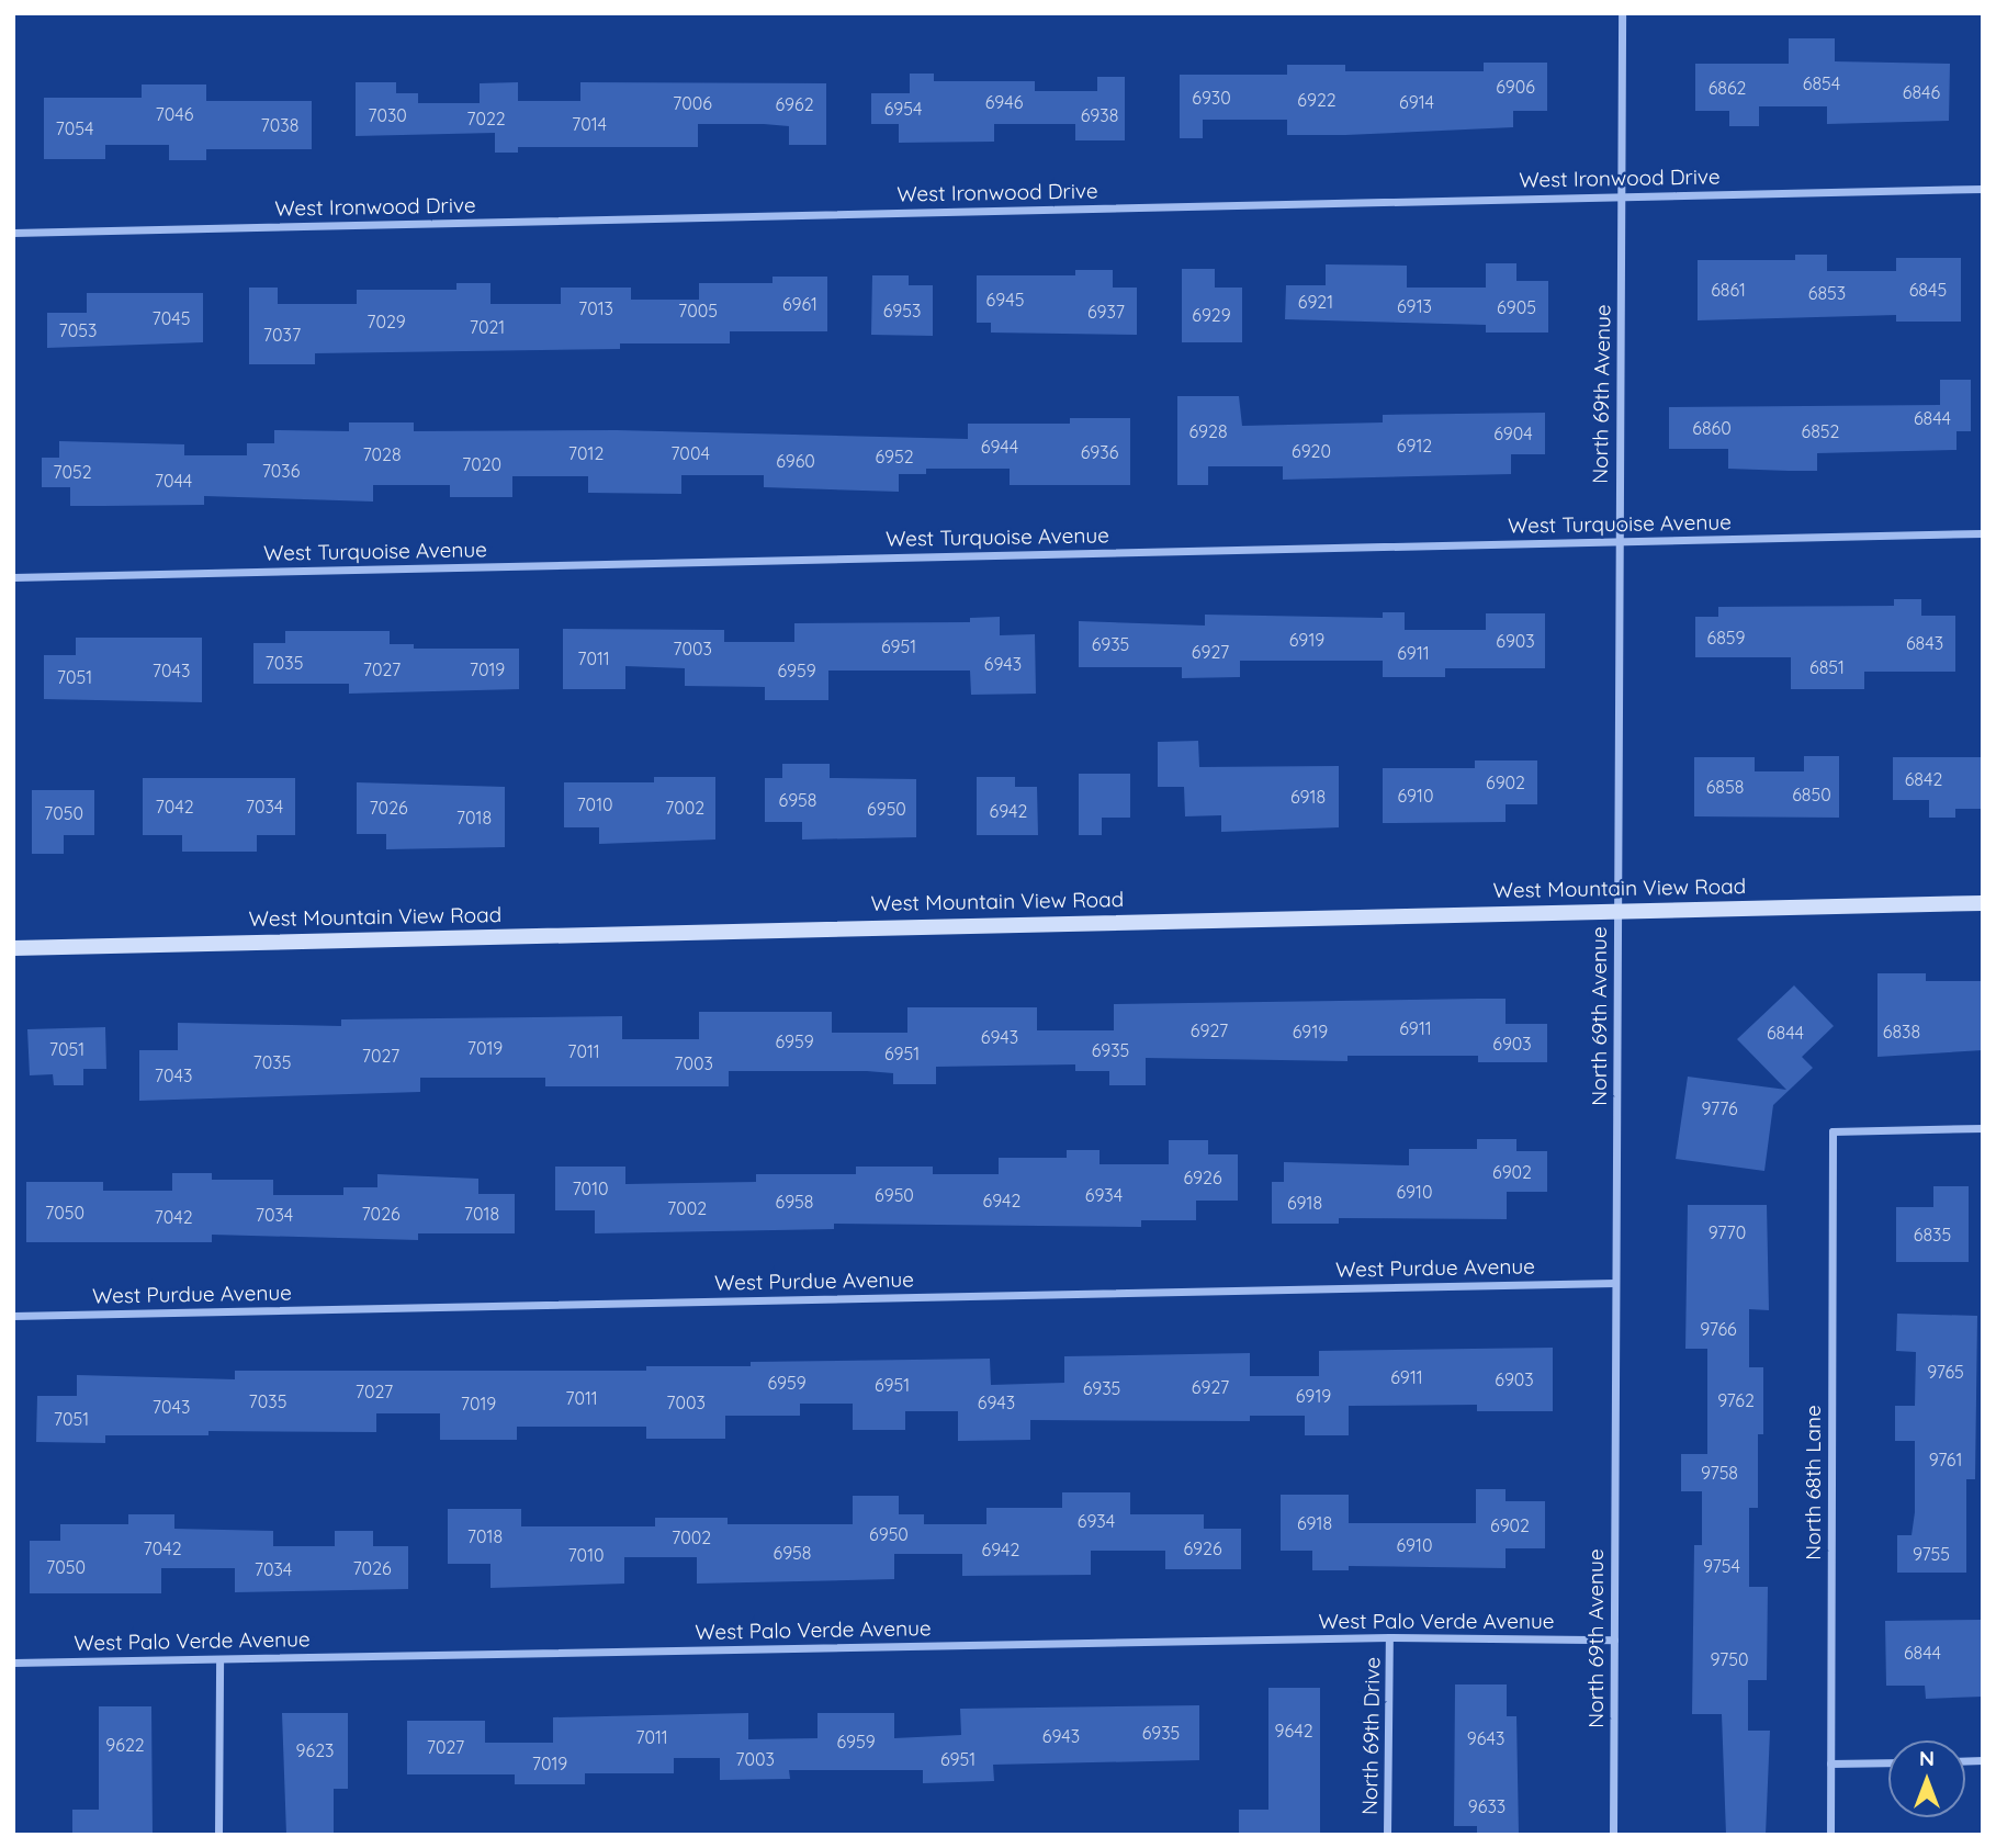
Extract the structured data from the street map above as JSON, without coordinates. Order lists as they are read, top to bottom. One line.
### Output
{"streets":{"street":["West Ironwood Drive","North 69th Avenue","West Turquoise Avenue","West Mountain View Road","West Purdue Avenue","North 68th Lane","West Palo Verde Avenue","North 69th Drive"]},"crossings":[["West Ironwood Drive","North 69th Avenue"],["North 69th Avenue","West Turquoise Avenue"],["North 69th Avenue","West Mountain View Road"],["North 69th Avenue","West Purdue Avenue"],["North 69th Avenue","West Palo Verde Avenue"],["West Palo Verde Avenue","North 69th Drive"]],"house_numbers":["6854","6906","6862","6846","6930","6922","6946","6914","7006","6962","6954","7046","7030","6938","7022","7014","7038","7054","6861","6845","6853","6945","6921","6961","6913","6905","7013","7005","6953","6937","6929","7045","7029","7021","7053","7037","6844","6860","6928","6852","6904","6912","6944","6920","6936","7012","7004","7028","6952","6960","7020","7036","7052","7044","6859","6919","6903","6843","6935","6951","7003","6927","6911","7011","7035","6943","6851","7027","7019","7043","6959","7051","6842","6902","6858","6850","6910","6918","6958","7010","7042","7034","7026","7002","6950","6942","7050","7018","6911","6927","6919","6838","6844","6943","6959","6903","7019","7051","6935","7011","6951","7027","7035","7003","7043","9776","6902","6926","7010","6910","6950","6934","6942","6958","6918","7002","7050","7026","7018","7034","7042","9770","6835","9766","9765","6911","6903","6959","6951","6927","6935","7027","6919","7011","9762","7035","7003","6943","7019","7043","7051","9761","9758","6934","6918","6902","6950","7018","7002","6910","7042","6926","6942","6958","9755","7010","9754","7050","7026","7034","6844","9750","9642","6935","6943","7011","9643","6959","9622","7027","9623","7003","6951","7019","9633"],"north":"top"}
